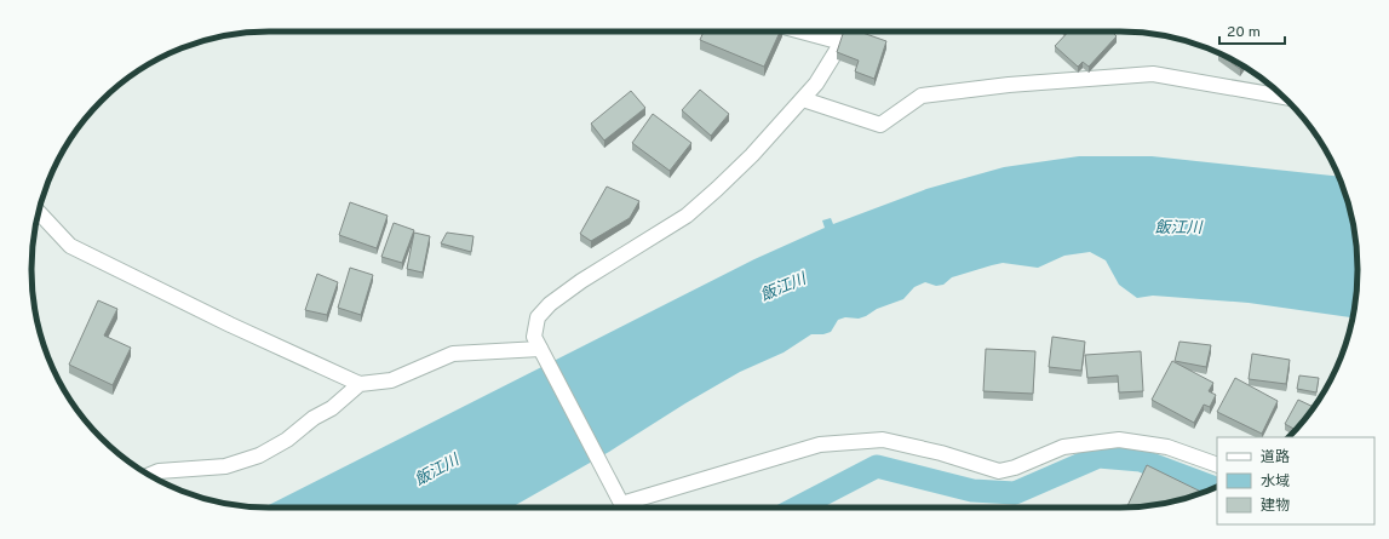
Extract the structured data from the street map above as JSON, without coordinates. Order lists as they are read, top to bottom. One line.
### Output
{"water":["飯江川"],"legend":["道路","水域","建物"],"scale_bar":"20 m"}
